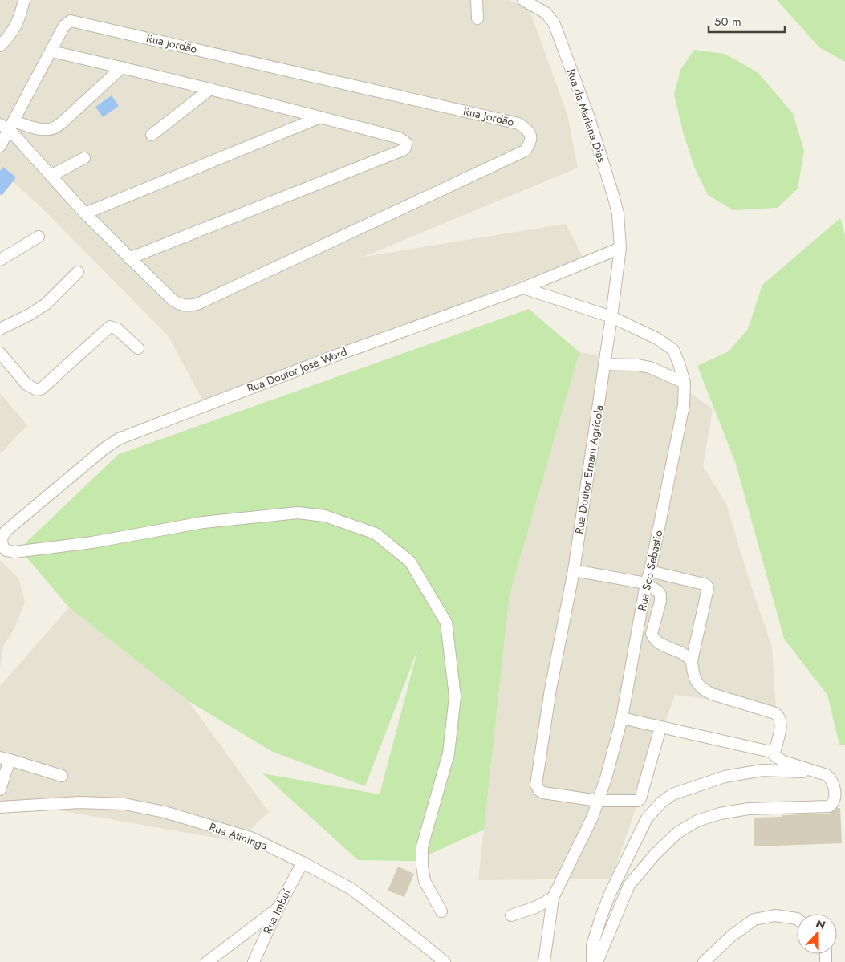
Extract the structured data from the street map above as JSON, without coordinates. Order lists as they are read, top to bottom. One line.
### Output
{"streets":{"street":["Rua Jordão","Rua da Mariana Dias","Rua Doutor José Word","Rua Doutor Ernani Agrícola","Rua Sco Sebastio","Rua Atininga","Rua Imbuí"]},"crossings":[["Rua da Mariana Dias","Rua Doutor José Word"],["Rua da Mariana Dias","Rua Doutor Ernani Agrícola"],["Rua Doutor José Word","Rua Doutor Ernani Agrícola"],["Rua Doutor José Word","Rua Sco Sebastio"],["Rua Doutor Ernani Agrícola","Rua Sco Sebastio"],["Rua Atininga","Rua Imbuí"]],"scale_bar":"50 m","north":"top"}
